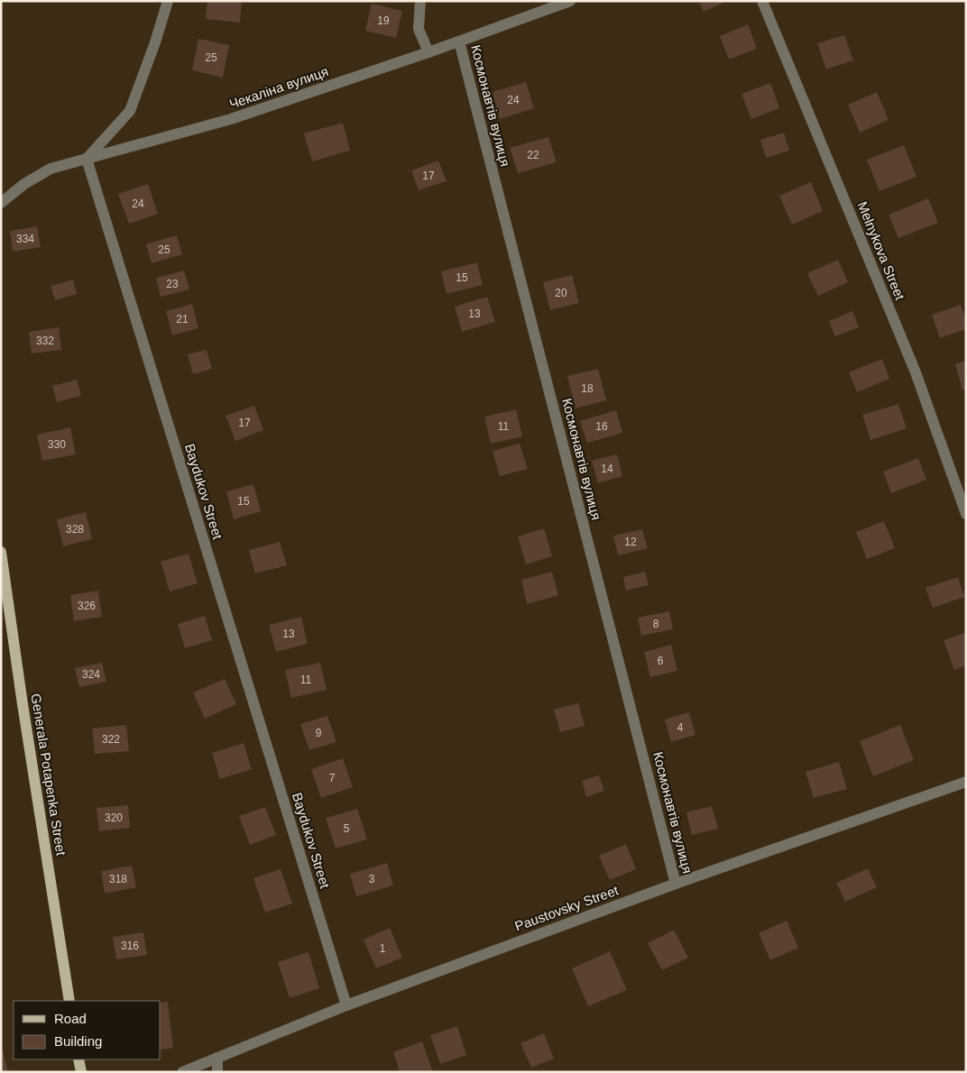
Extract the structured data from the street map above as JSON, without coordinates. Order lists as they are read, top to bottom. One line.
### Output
{"streets":{"main road":["Generala Potapenka Street"],"street":["Чекаліна вулиця","Космонавтів вулиця","Melnykova Street","Baydukov Street","Paustovsky Street"]},"crossings":[["Чекаліна вулиця","Космонавтів вулиця"],["Чекаліна вулиця","Baydukov Street"],["Космонавтів вулиця","Paustovsky Street"],["Baydukov Street","Paustovsky Street"]],"house_numbers":["19","25","24","22","17","24","334","25","15","23","20","13","21","332","18","17","11","16","330","14","15","328","12","326","8","13","6","324","11","4","9","322","7","320","5","318","3","316","1"],"legend":["Road","Building"]}
